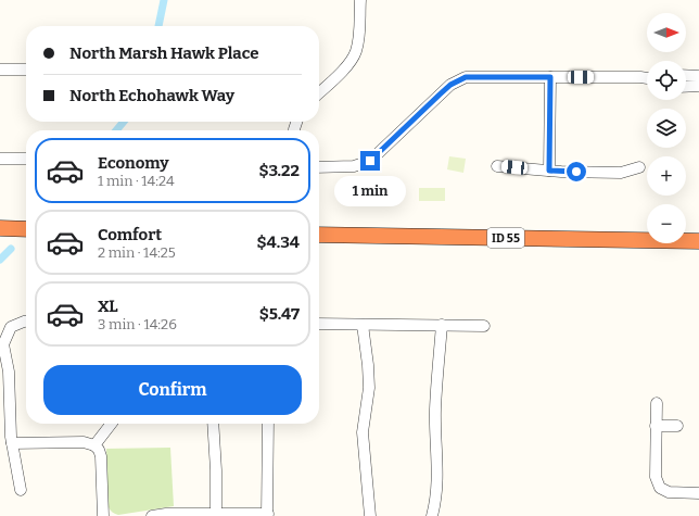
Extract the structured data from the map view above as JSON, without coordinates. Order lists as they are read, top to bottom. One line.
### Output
{"streets":{"highway":["ID 55"]},"north":"right","page":{"map_buttons":["+","−"],"banner":["North Marsh Hawk Place","North Echohawk Way"],"list":[{"name":"Economy","note":"1 min · 14:24","value":"$3.22"},{"name":"Comfort","note":"2 min · 14:25","value":"$4.34"},{"name":"XL","note":"3 min · 14:26","value":"$5.47"}],"bubble":"1 min","buttons":"Confirm"}}
